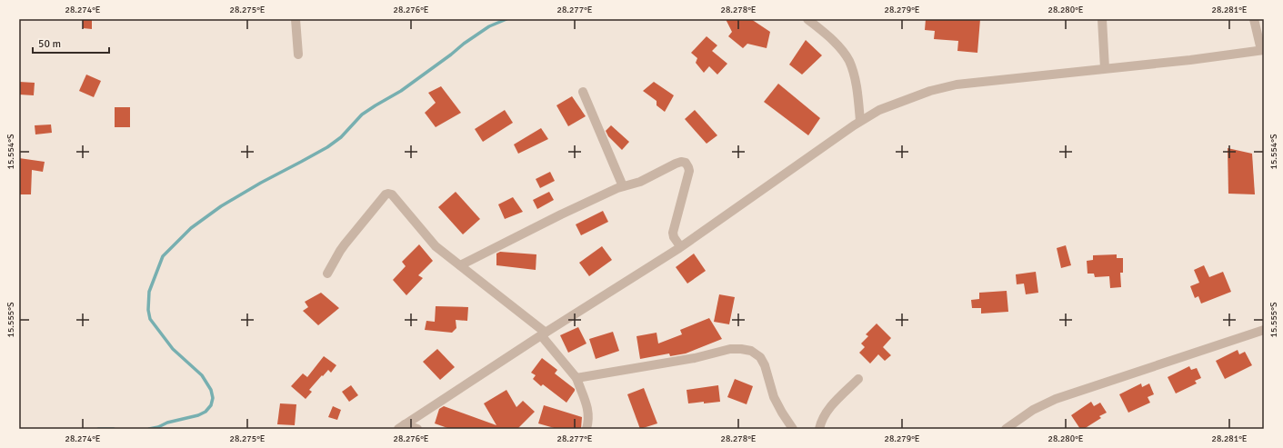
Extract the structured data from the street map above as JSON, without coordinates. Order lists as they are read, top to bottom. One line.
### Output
{"scale_bar":"50 m","coordinates":["28.274°E","28.275°E","28.276°E","28.277°E","28.278°E","28.279°E","28.280°E","28.281°E","15.554°S","15.555°S"]}
